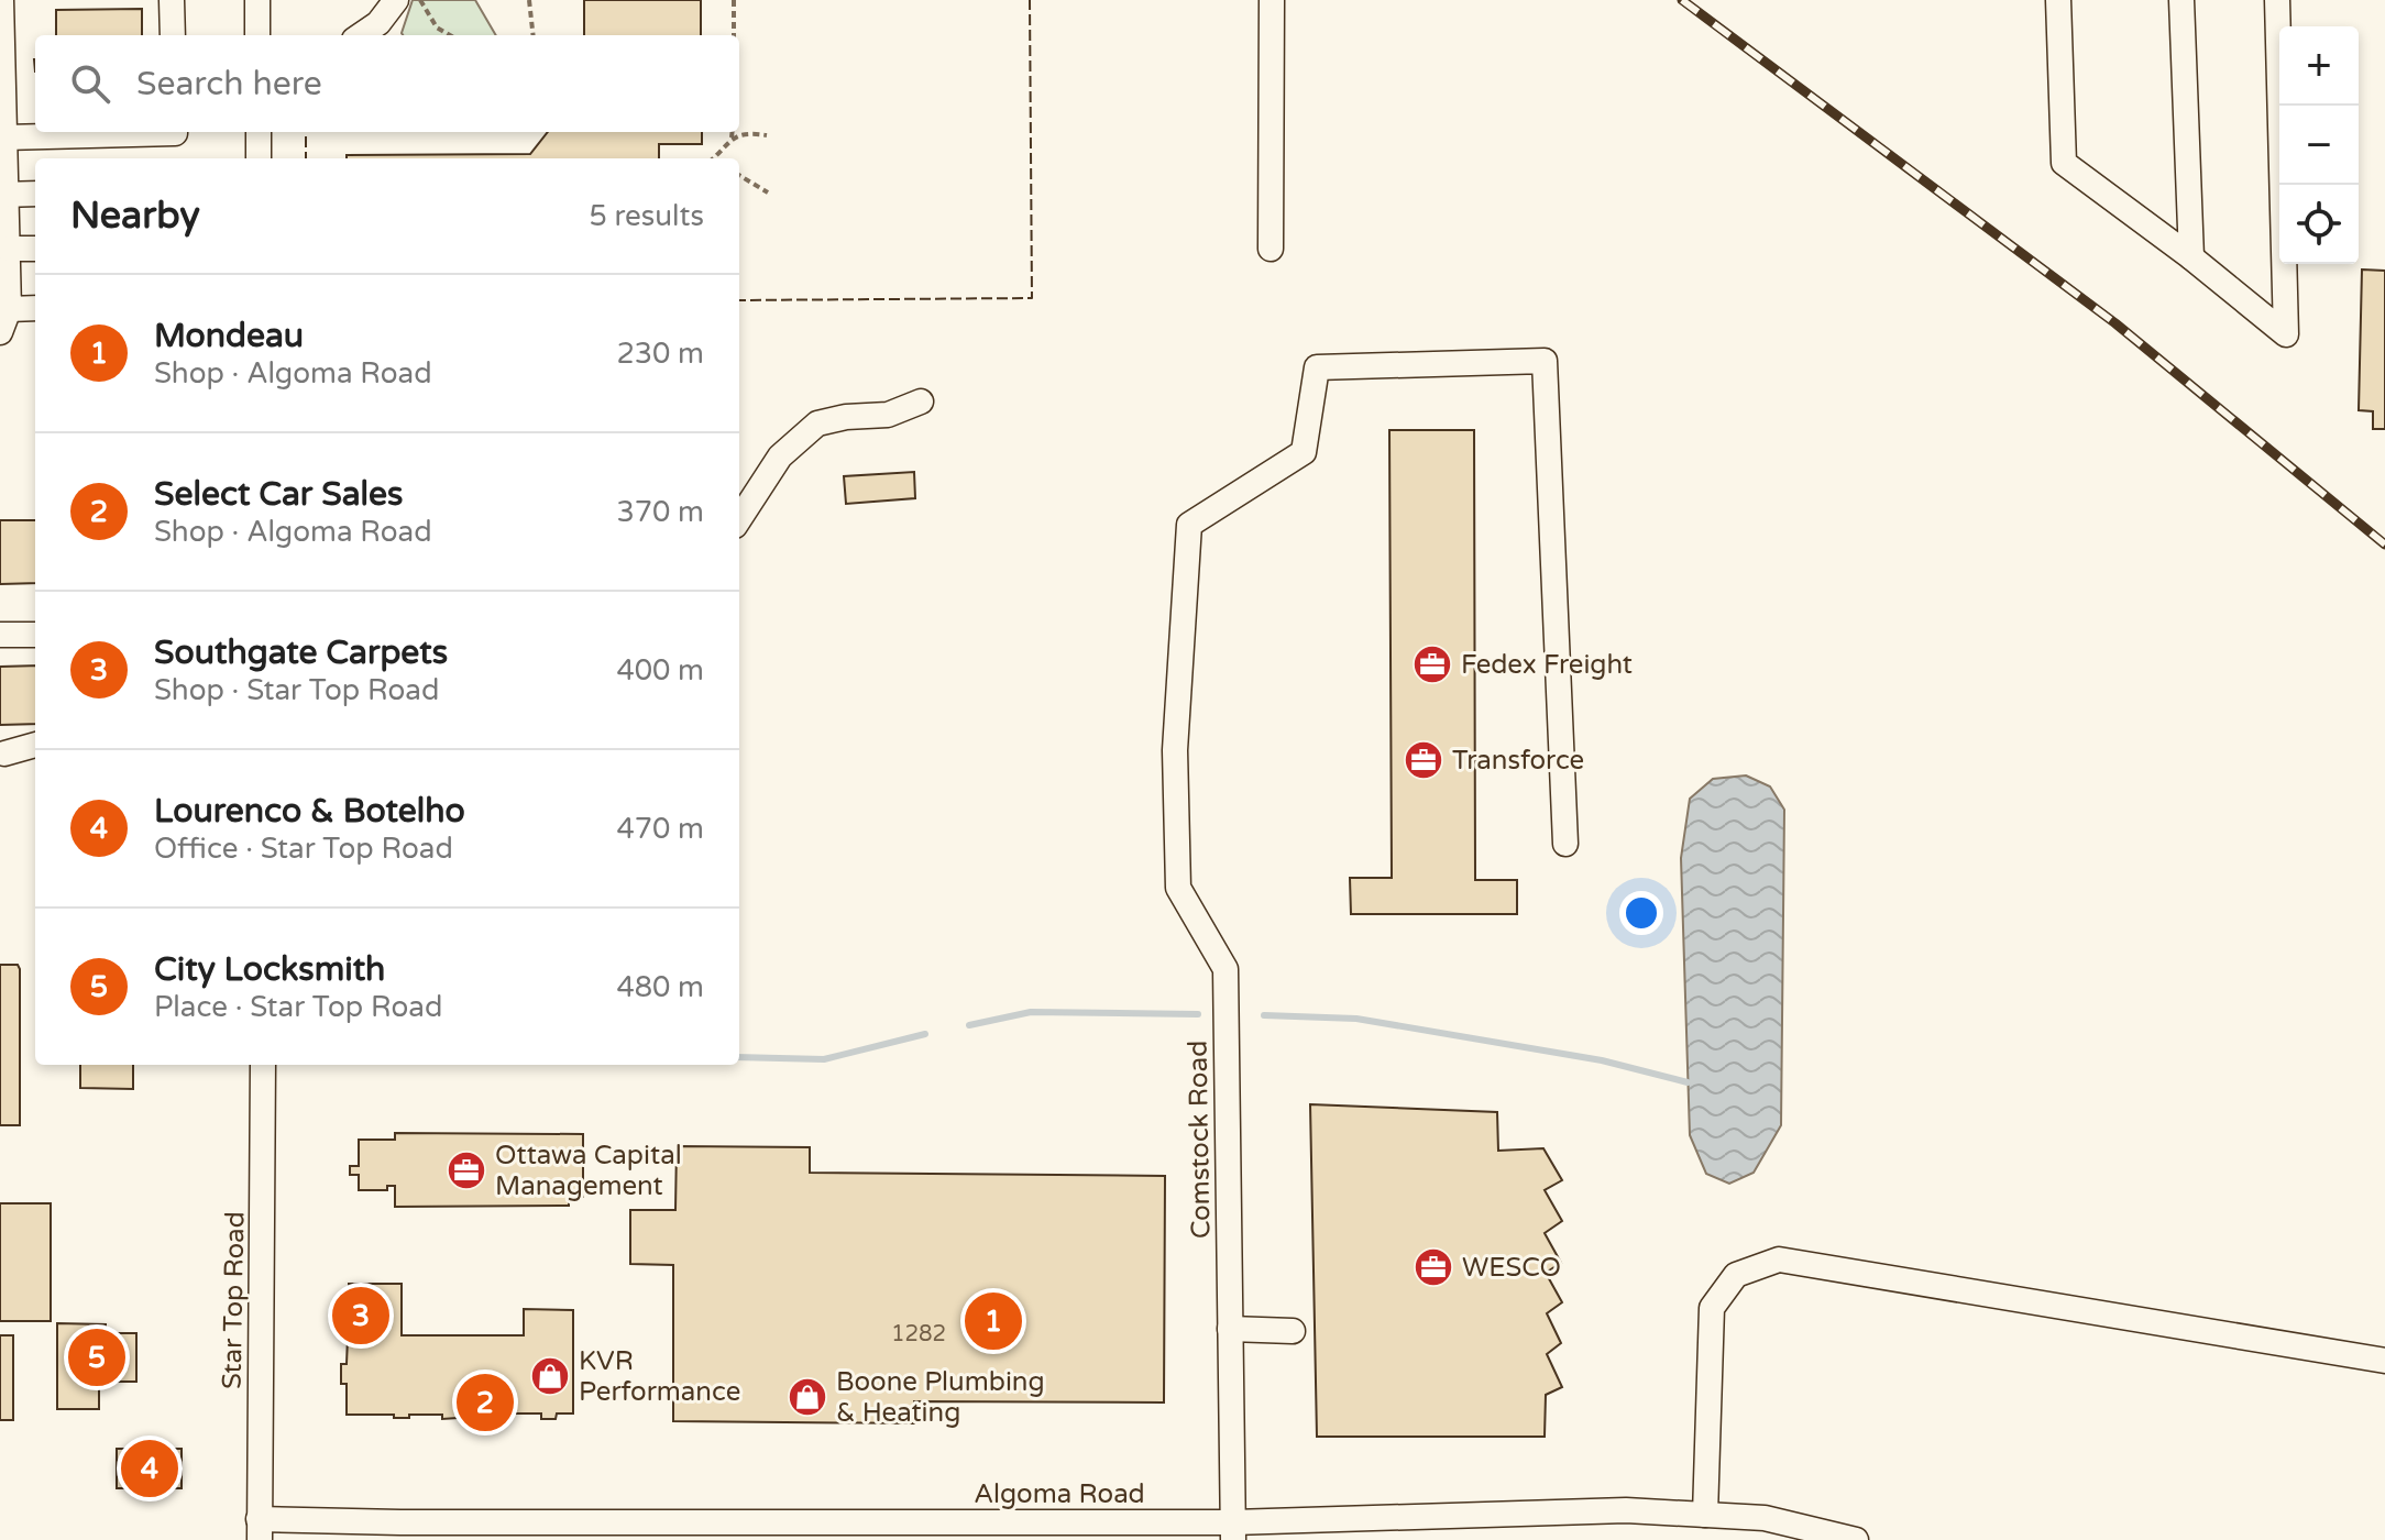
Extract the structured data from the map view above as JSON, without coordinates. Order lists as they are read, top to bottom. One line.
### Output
{"streets":{"street":["Comstock Road","Star Top Road","Algoma Road"]},"crossings":[["Comstock Road","Algoma Road"],["Star Top Road","Algoma Road"]],"places":{"office":["Fedex Freight","Transforce","Ottawa Capital Management","WESCO"],"shop":["KVR Performance","Boone Plumbing & Heating"]},"house_numbers":["1282"],"page":{"map_buttons":["+","−"],"search":"Search here","heading":["Nearby","5 results"],"list":[{"mark":"1","name":"Mondeau","note":"Shop · Algoma Road","value":"230 m"},{"mark":"2","name":"Select Car Sales","note":"Shop · Algoma Road","value":"370 m"},{"mark":"3","name":"Southgate Carpets","note":"Shop · Star Top Road","value":"400 m"},{"mark":"4","name":"Lourenco & Botelho","note":"Office · Star Top Road","value":"470 m"},{"mark":"5","name":"City Locksmith","note":"Place · Star Top Road","value":"480 m"}],"pins":["3","1","5","2","4"]}}
